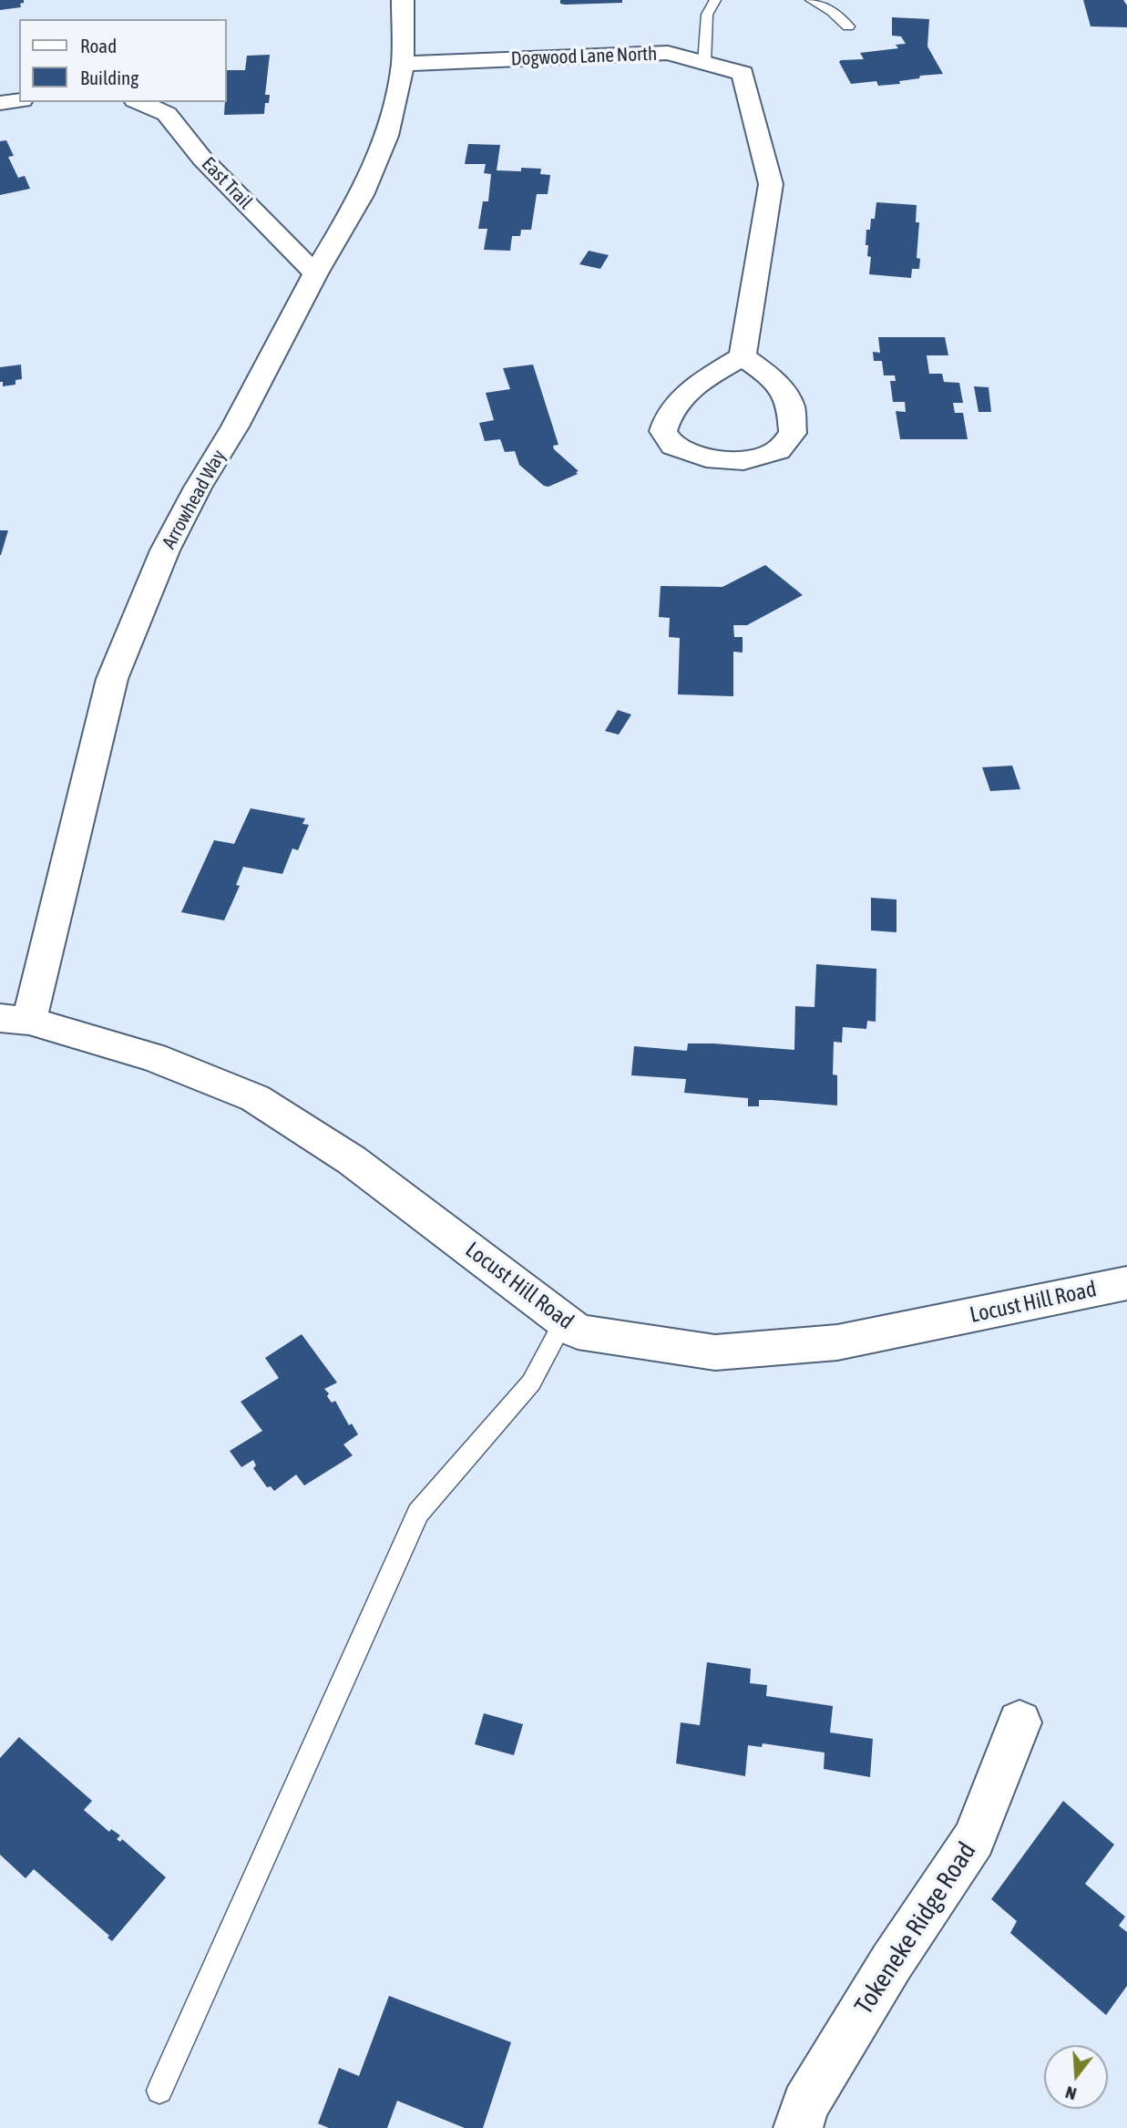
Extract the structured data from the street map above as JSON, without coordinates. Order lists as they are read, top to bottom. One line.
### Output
{"streets":{"street":["Dogwood Lane North","East Trail","Arrowhead Way","Locust Hill Road","Tokeneke Ridge Road"]},"crossings":[["Dogwood Lane North","Arrowhead Way"],["East Trail","Arrowhead Way"],["Arrowhead Way","Locust Hill Road"]],"legend":["Road","Building"],"north":"bottom"}
